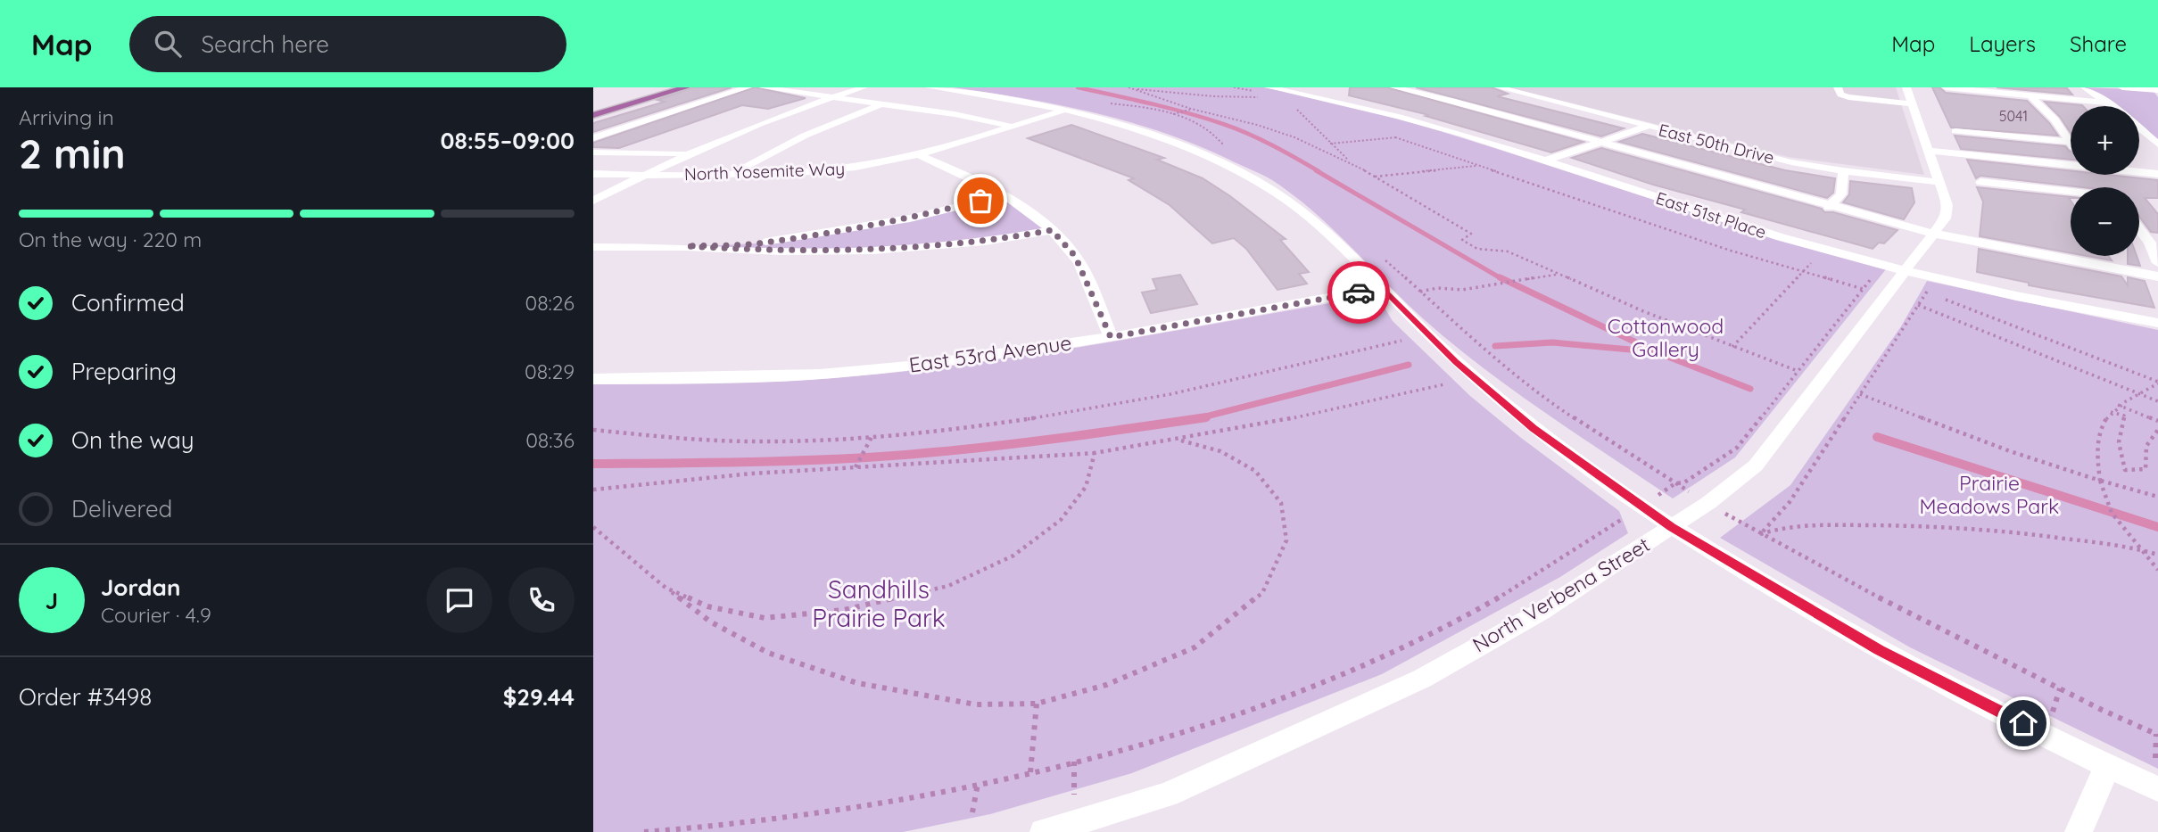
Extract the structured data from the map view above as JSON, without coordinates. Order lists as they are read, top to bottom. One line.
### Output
{"streets":{"street":["East 50th Drive","North Yosemite Way","East 51st Place","East 53rd Avenue","North Verbena Street"]},"crossings":[["East 50th Drive","North Verbena Street"],["East 51st Place","North Verbena Street"]],"parks":["Cottonwood Gallery","Prairie Meadows Park","Sandhills Prairie Park"],"house_numbers":["5041"],"page":{"header":"Map","search":"Search here","nav":["Map","Layers","Share"],"heading":["2 min","Arriving in","08:55–09:00"],"panel":["Jordan","Courier · 4.9","Order #3498","$29.44"],"map_buttons":["+","−"],"bar":"On the way · 220 m","list":[["Confirmed","08:26"],["Preparing","08:29"],["On the way","08:36"],"Delivered"],"round":"J"}}
